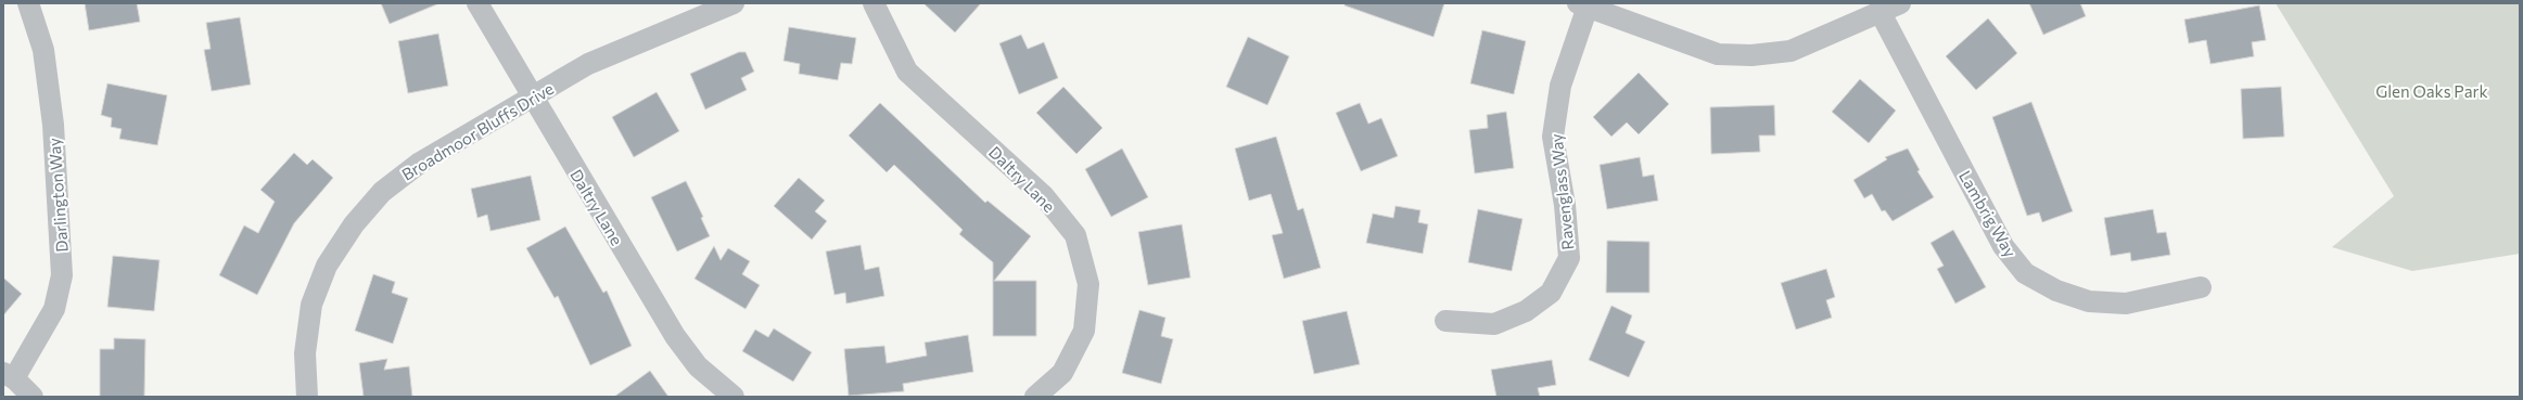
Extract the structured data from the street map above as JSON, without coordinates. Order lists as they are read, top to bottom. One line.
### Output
{"streets":{"street":["Broadmoor Bluffs Drive","Daltry Lane","Ravenglass Way","Darlington Way","Lambrig Way"]},"crossings":[["Broadmoor Bluffs Drive","Daltry Lane"]],"parks":["Glen Oaks Park"]}
